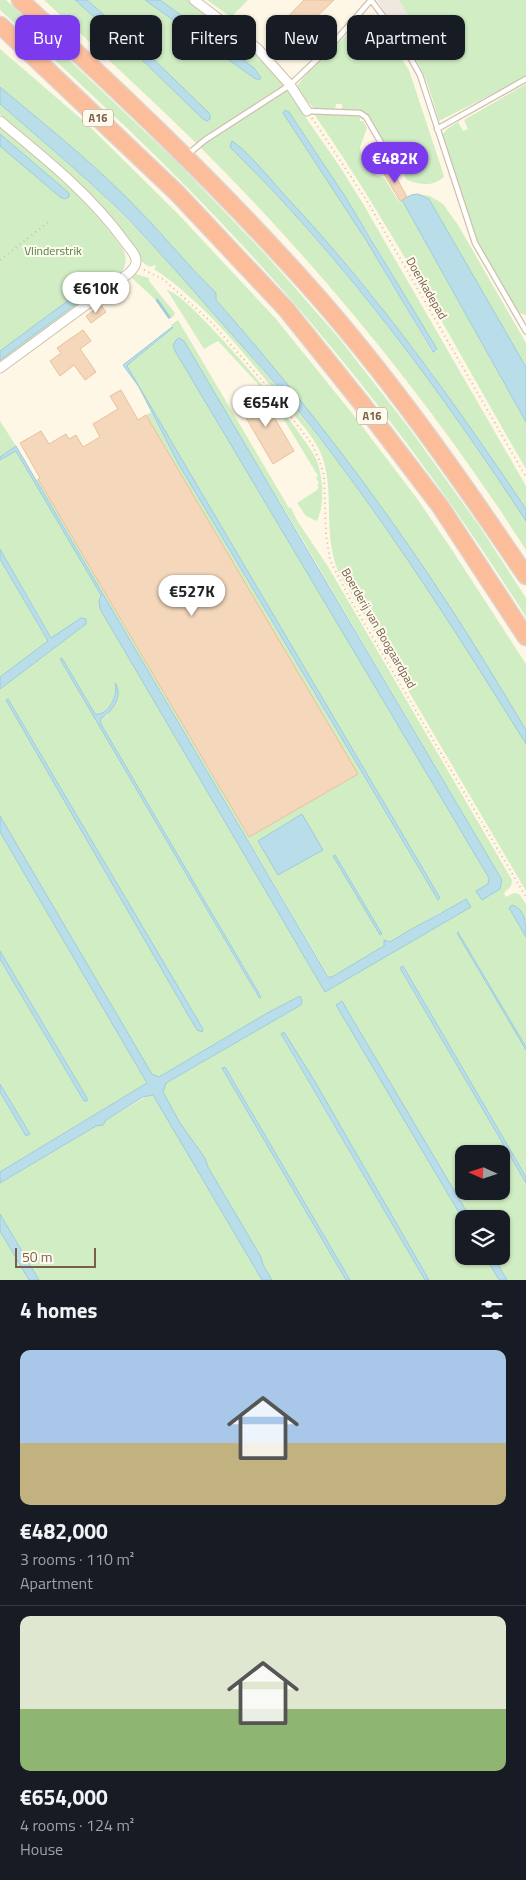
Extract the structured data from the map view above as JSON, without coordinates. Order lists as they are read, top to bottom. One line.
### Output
{"streets":{"highway":["A16"],"path":["Doenkadepad","Boerderij van Boogaardpad"]},"parks":["Vlinderstrik"],"scale_bar":"50 m","north":"left","page":{"chip":["Buy","Rent","Filters","New","Apartment"],"price":["€482K","€610K","€654K","€527K"],"scale":"50 m","heading":"4 homes","list":[{"name":"€482,000","note":"3 rooms · 110 m² · Apartment"},{"name":"€654,000","note":"4 rooms · 124 m² · House"}]}}
